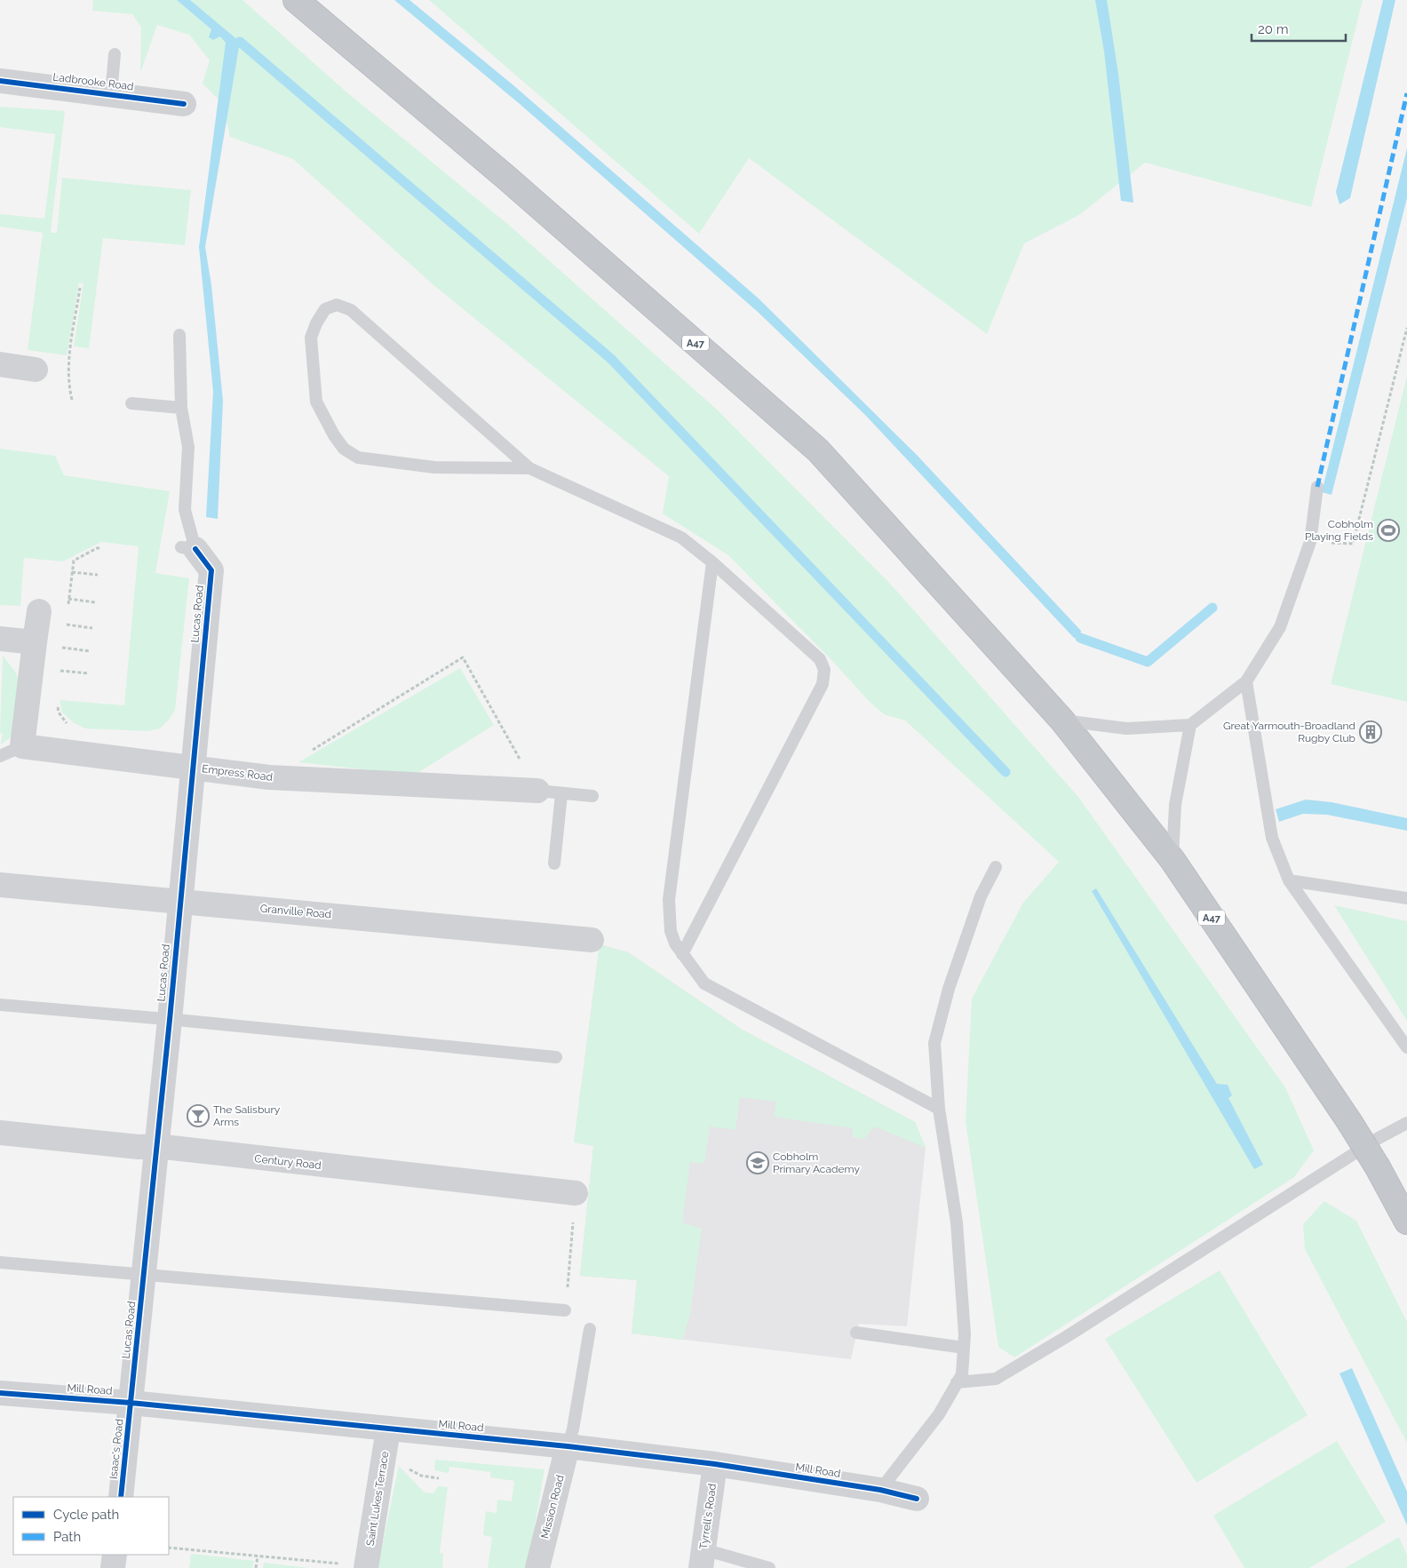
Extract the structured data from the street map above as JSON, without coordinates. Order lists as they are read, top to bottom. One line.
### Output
{"streets":{"highway":["A47"],"street":["Ladbrooke Road","Lucas Road","Empress Road","Granville Road","Century Road","Mill Road","Isaac's Road","Saint Lukes Terrace","Mission Road","Tyrrell's Road"]},"crossings":[["Lucas Road","Empress Road"],["Lucas Road","Granville Road"],["Lucas Road","Century Road"],["Lucas Road","Mill Road"],["Lucas Road","Isaac's Road"],["Mill Road","Isaac's Road"],["Mill Road","Saint Lukes Terrace"],["Mill Road","Mission Road"],["Mill Road","Tyrrell's Road"]],"places":{"sports":["Cobholm Playing Fields"],"building":["Great Yarmouth-Broadland Rugby Club"],"bar":["The Salisbury Arms"],"school or university":["Cobholm Primary Academy"]},"legend":["Cycle path","Path"],"scale_bar":"20 m"}
